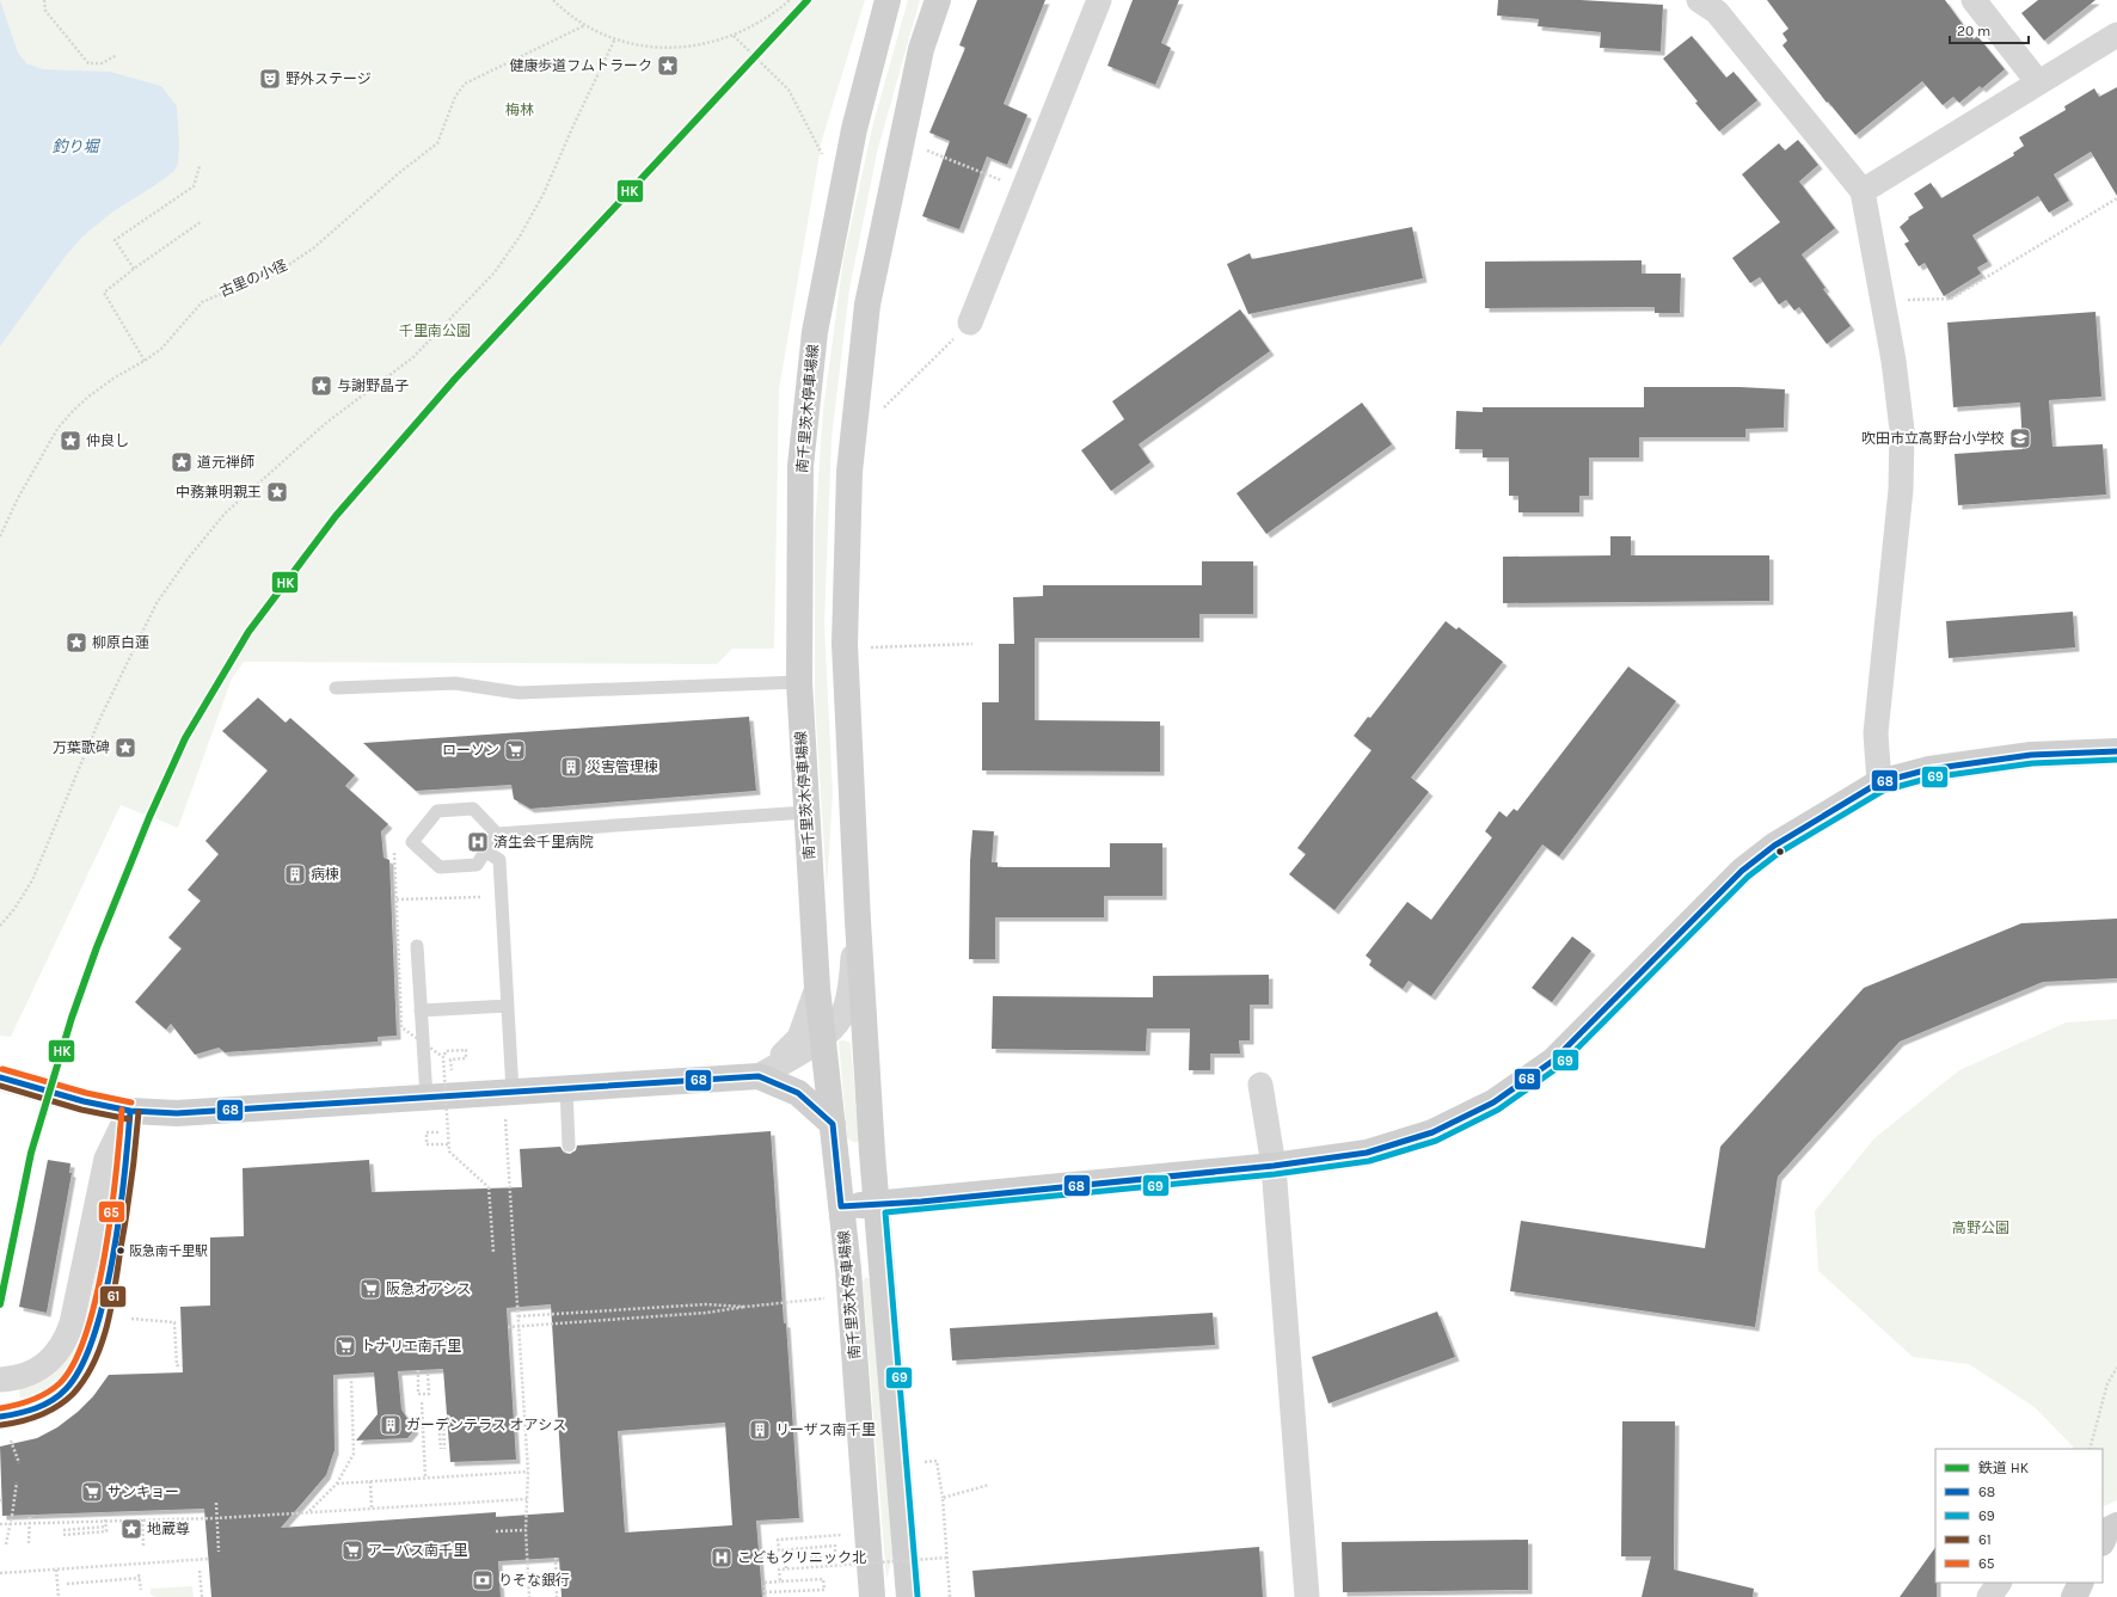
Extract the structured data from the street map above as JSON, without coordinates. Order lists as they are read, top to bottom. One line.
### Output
{"streets":{"main road":["南千里茨木停車場線"],"path":["古里の小径"]},"water":["釣り堀"],"parks":["梅林","千里南公園","高野公園"],"places":{"place":["健康歩道フムトラーク","与謝野晶子","仲良し","道元禅師","中務兼明親王","柳原白蓮","万葉歌碑","地蔵尊"],"theatre":["野外ステージ"],"school or university":["吹田市立高野台小学校"],"supermarket":["ローソン","阪急オアシス","トナリエ南千里","サンキョー","アーバス南千里"],"building":["災害管理棟","病棟","ガーデンテラス オアシス","リーザス南千里"],"hospital":["済生会千里病院","こどもクリニック北"],"other":["阪急南千里駅"],"bank":["りそな銀行"]},"lines":["rail line HK","transit line 68","transit line 69","transit line 65","transit line 61"],"legend":["鉄道 HK","68","69","61","65"],"scale_bar":"20 m"}
